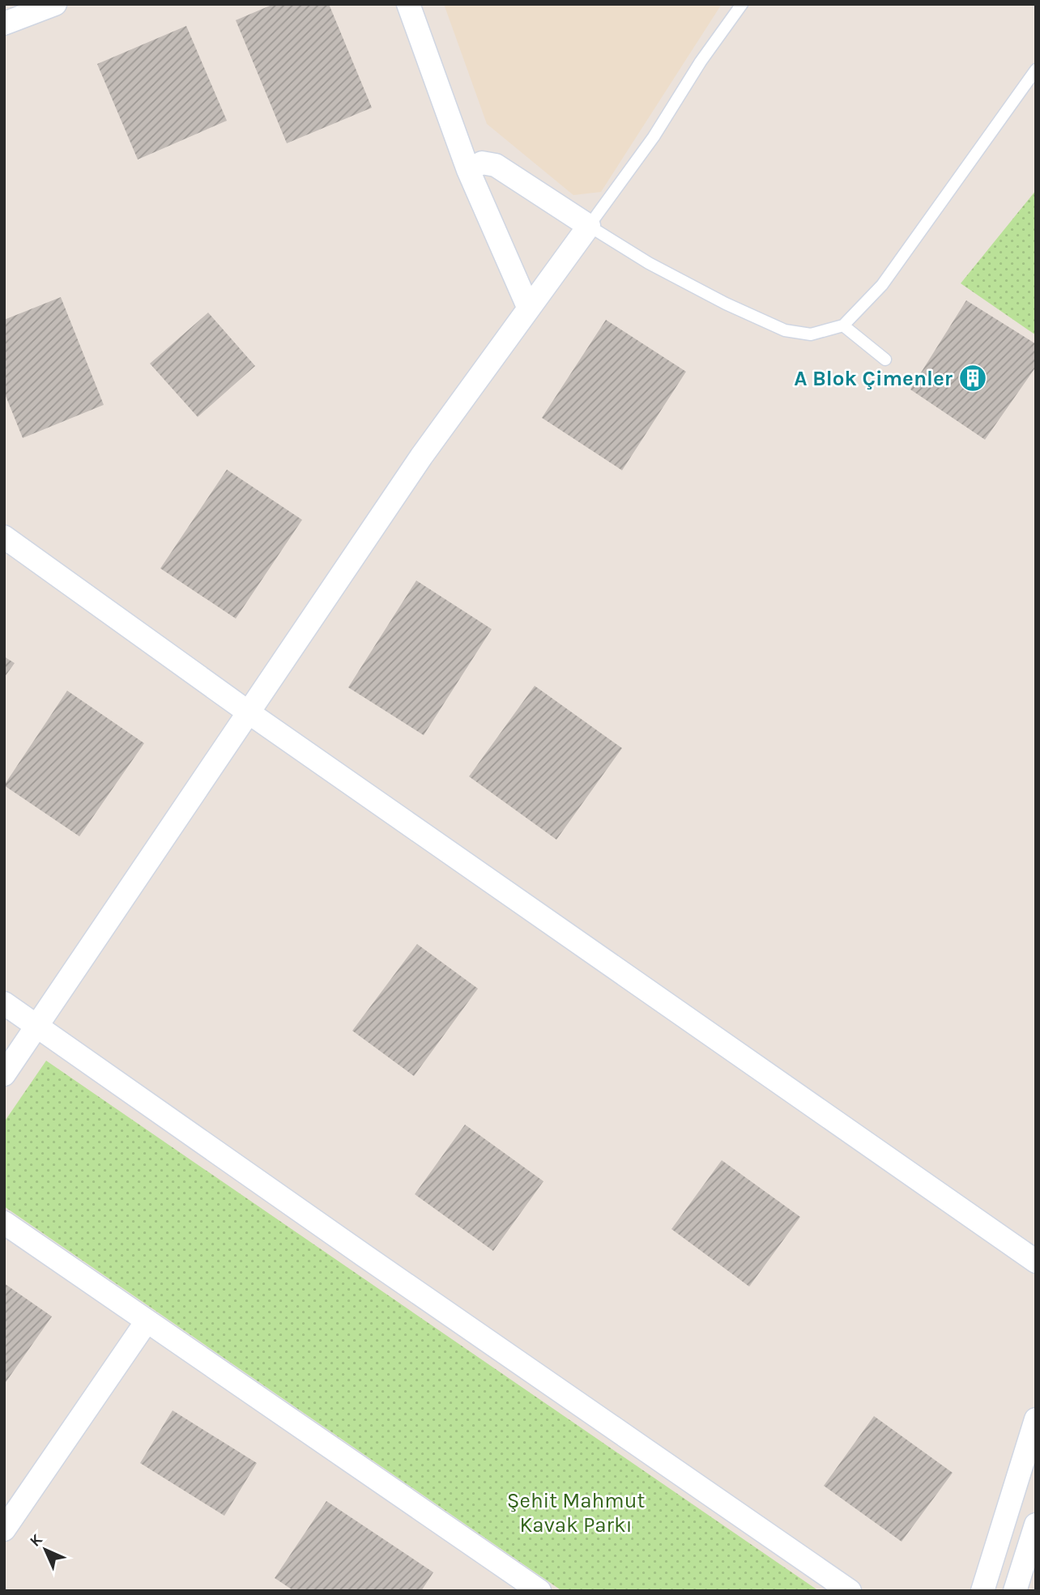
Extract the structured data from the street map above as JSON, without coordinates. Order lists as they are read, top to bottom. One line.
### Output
{"parks":["Şehit Mahmut Kavak Parkı"],"places":{"building":["A Blok Çimenler"]},"north":"top left"}
